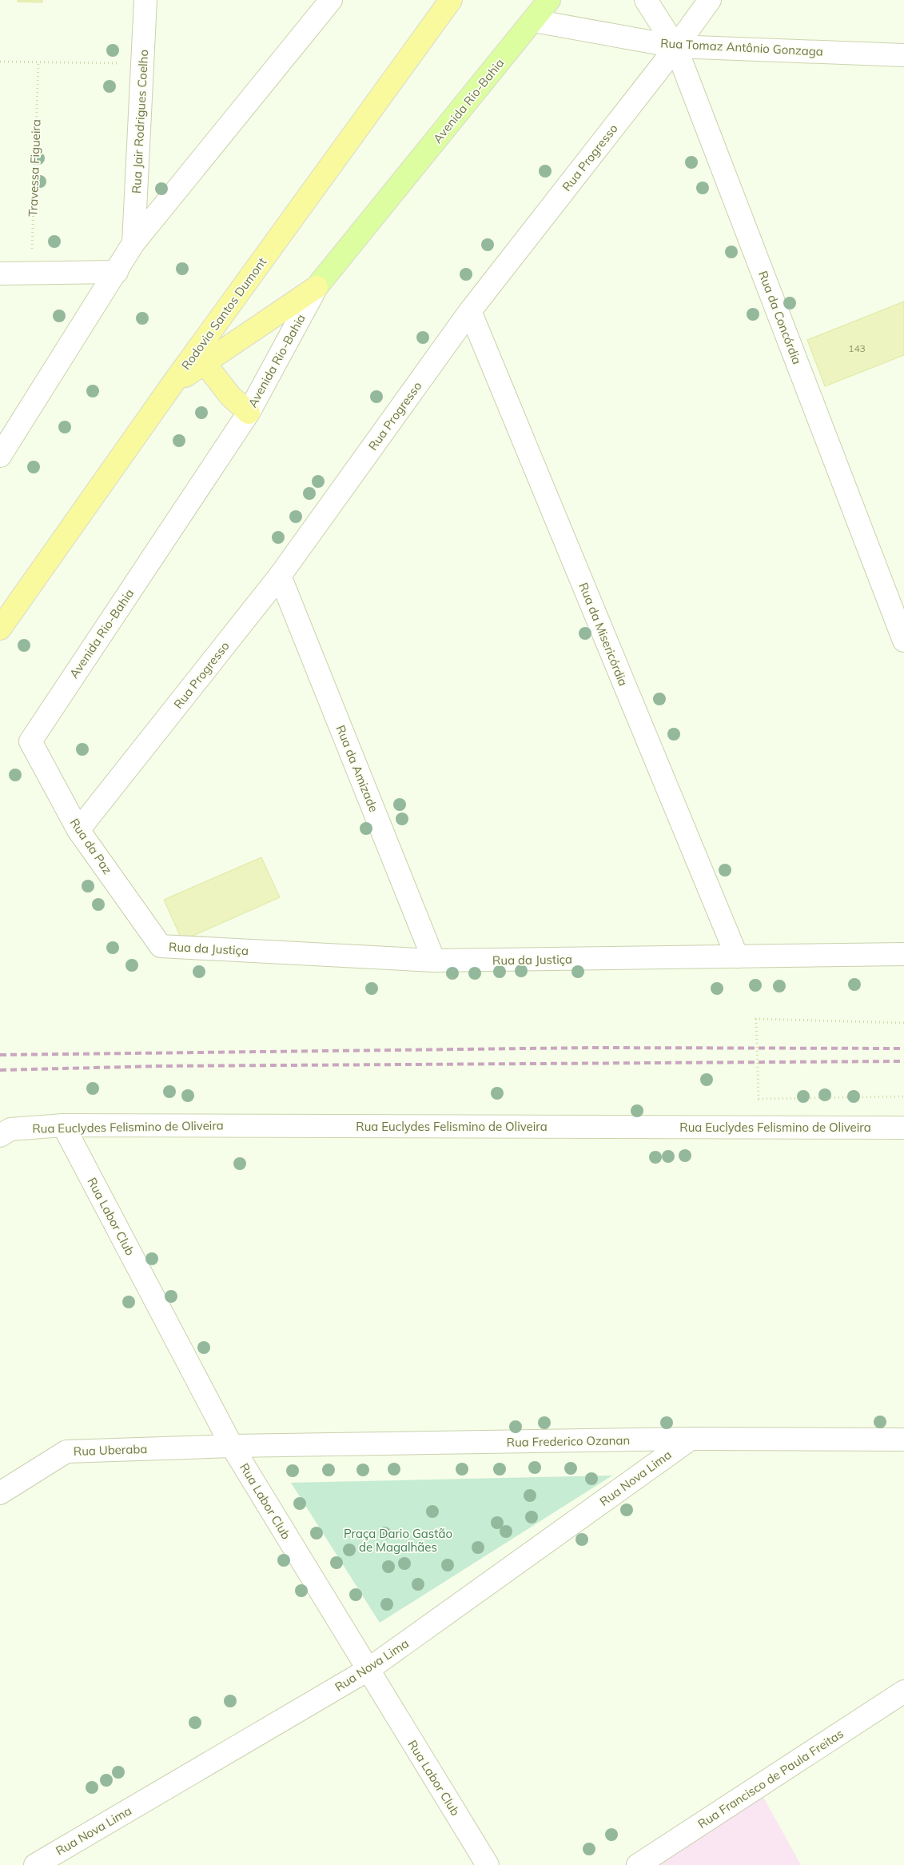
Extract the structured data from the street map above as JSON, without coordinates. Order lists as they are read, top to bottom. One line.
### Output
{"streets":{"highway":["Rodovia Santos Dumont"],"main road":["Avenida Rio-Bahia"],"street":["Rua Tomaz Antônio Gonzaga","Rua Jair Rodrigues Coelho","Rua Progresso","Rua da Concórdia","Rua da Misericórdia","Rua da Amizade","Rua da Paz","Rua da Justiça","Rua Euclydes Felismino de Oliveira","Rua Labor Club","Rua Frederico Ozanan","Rua Uberaba","Rua Nova Lima","Rua Francisco de Paula Freitas"],"path":["Travessa Figueira"]},"crossings":[["Rua Tomaz Antônio Gonzaga","Avenida Rio-Bahia"],["Rua Tomaz Antônio Gonzaga","Rua Progresso"],["Rua Tomaz Antônio Gonzaga","Rua da Concórdia"],["Avenida Rio-Bahia","Rua da Paz"],["Rua Progresso","Rua da Concórdia"],["Rua Progresso","Rua da Misericórdia"],["Rua Progresso","Rua da Amizade"],["Rua Progresso","Rua da Paz"],["Rua da Misericórdia","Rua da Justiça"],["Rua da Amizade","Rua da Justiça"],["Rua da Paz","Rua da Justiça"],["Rua Euclydes Felismino de Oliveira","Rua Labor Club"],["Rua Labor Club","Rua Frederico Ozanan"],["Rua Labor Club","Rua Uberaba"],["Rua Labor Club","Rua Nova Lima"],["Rua Frederico Ozanan","Rua Uberaba"],["Rua Frederico Ozanan","Rua Nova Lima"]],"parks":["Praça Dario Gastão de Magalhães"],"house_numbers":["143"]}
